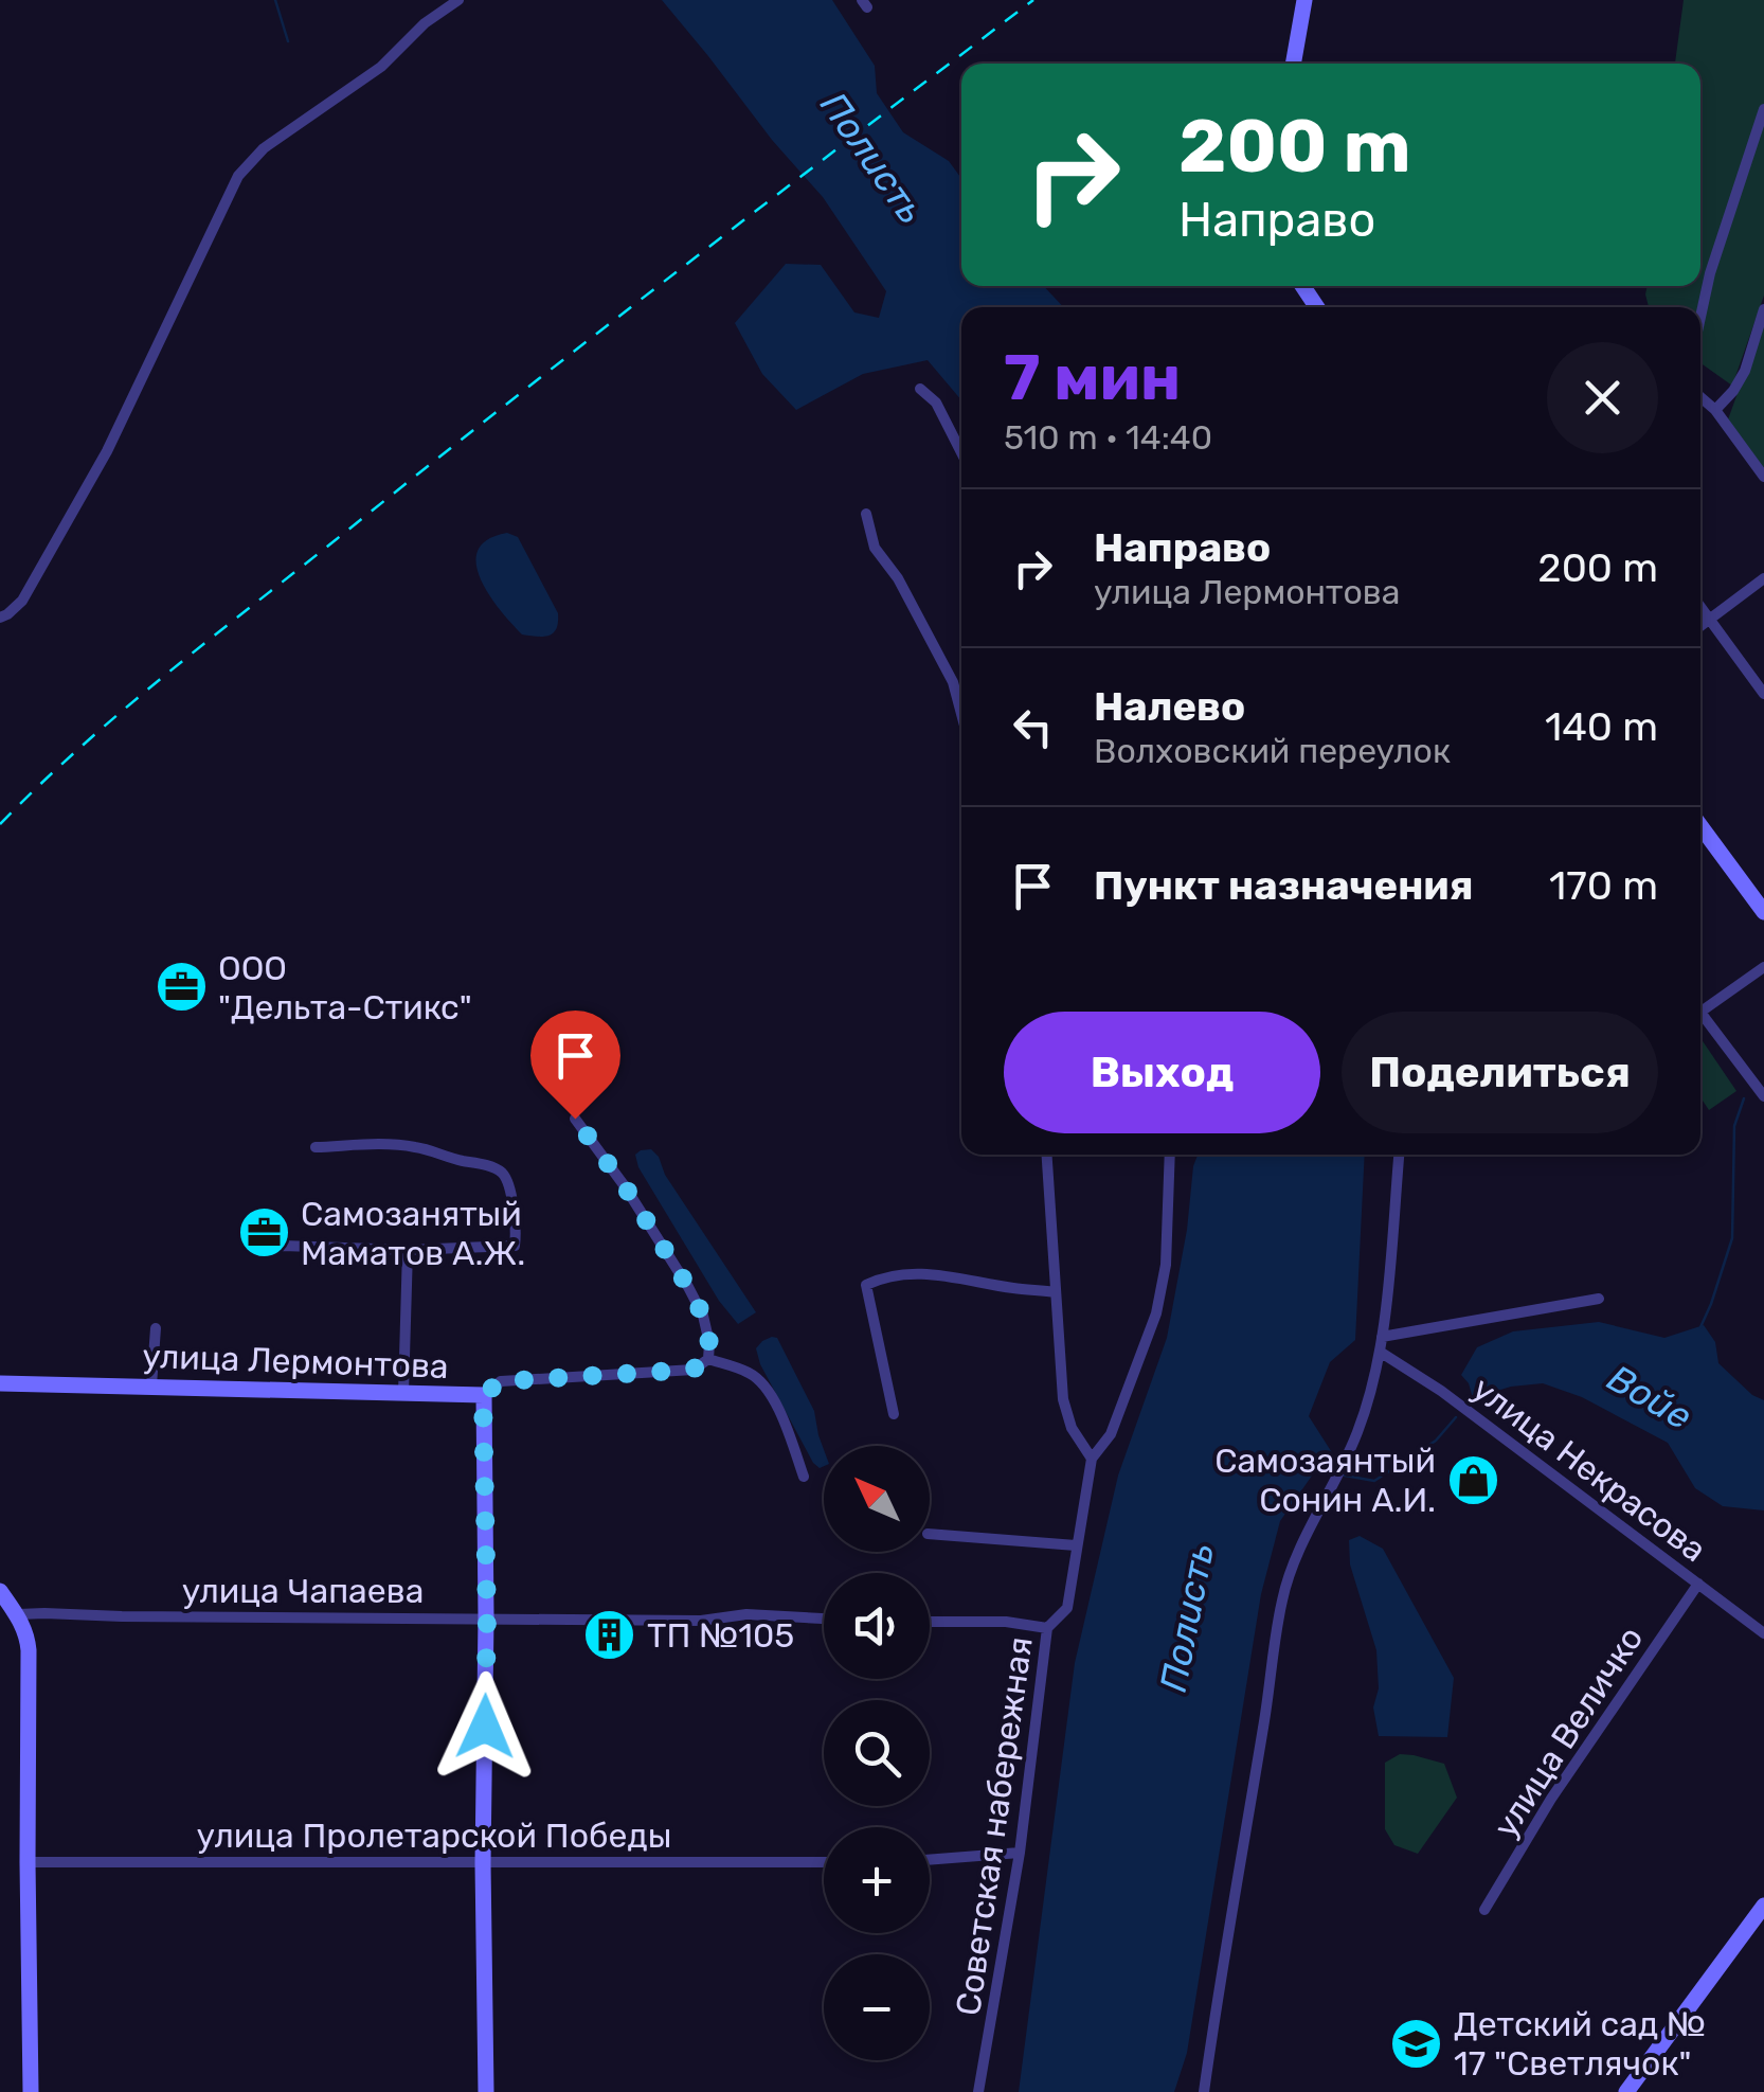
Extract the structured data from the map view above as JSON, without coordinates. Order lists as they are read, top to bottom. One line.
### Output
{"streets":{"street":["улица Лермонтова","улица Некрасова","улица Чапаева","улица Величко","Советская набережная","улица Пролетарской Победы"]},"crossings":[["улица Некрасова","улица Величко"]],"water":["Полисть","Войе"],"places":{"office":["ООО \"Дельта-Стикс\"","Самозанятый Маматов А.Ж."],"shop":["Самозаянтый Сонин А.И."],"building":["ТП №105"],"school or university":["Детский сад № 17 \"Светлячок\""]},"north":"top left","page":{"turn":["200 m","Направо"],"heading":["7 мин","510 m · 14:40"],"list":[{"name":"Направо","note":"улица Лермонтова","value":"200 m"},{"name":"Налево","note":"Волховский переулок","value":"140 m"},{"name":"Пункт назначения","value":"170 m"}],"buttons":["Выход","Поделиться"],"map_buttons":["+","−"]}}
